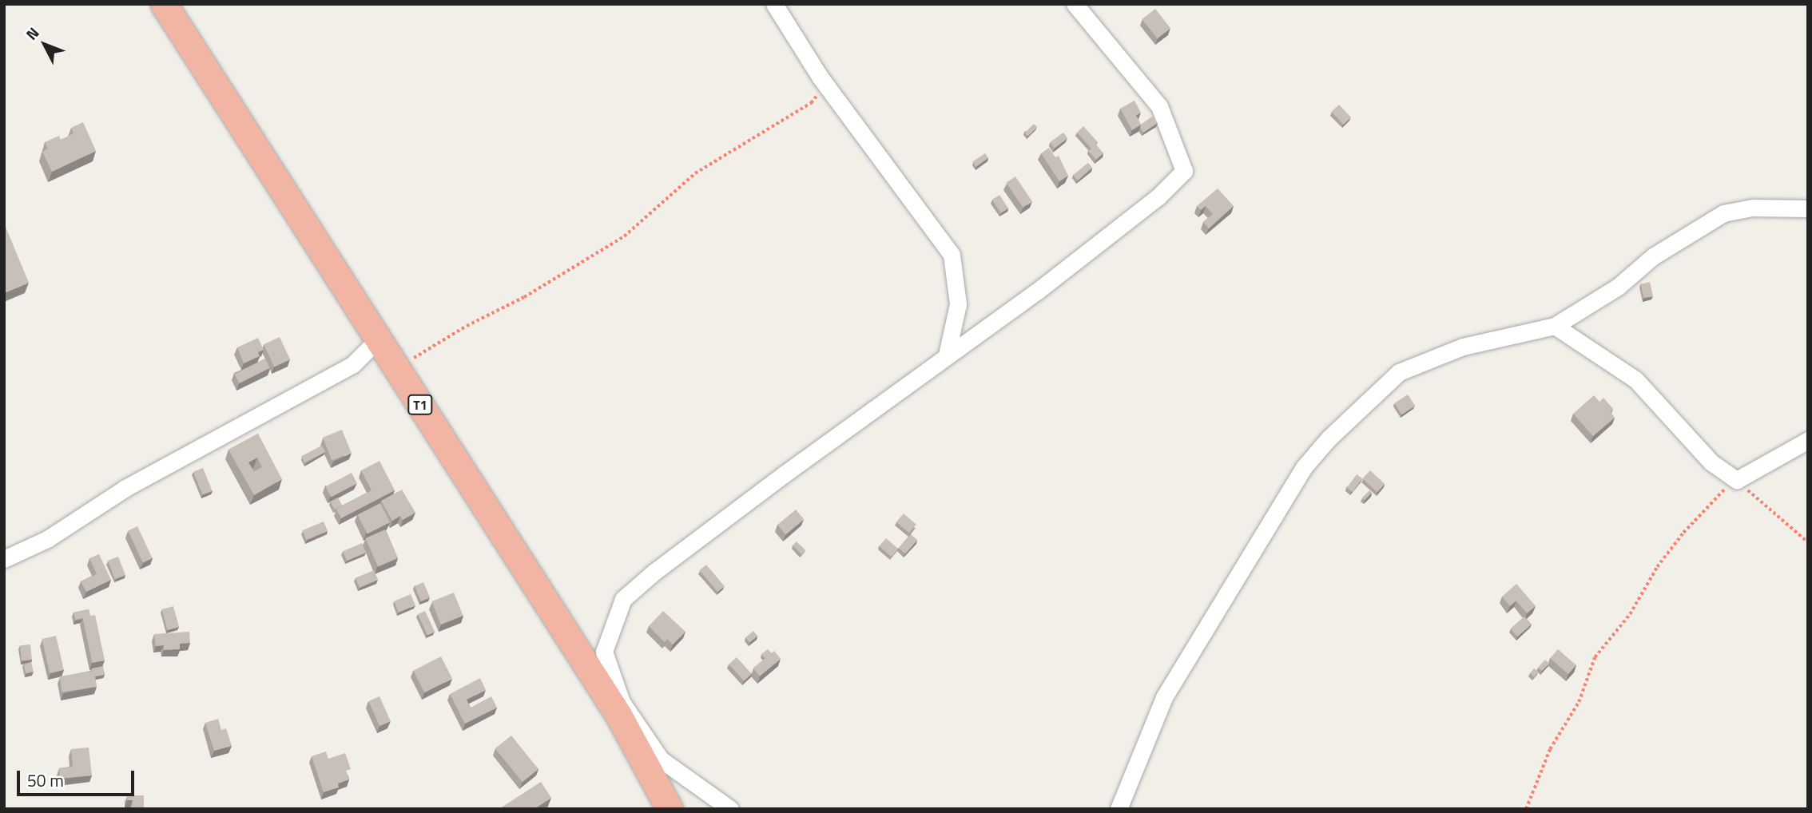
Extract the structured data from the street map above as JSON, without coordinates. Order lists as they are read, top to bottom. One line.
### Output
{"streets":{"highway":["T1"]},"scale_bar":"50 m","north":"top left"}
